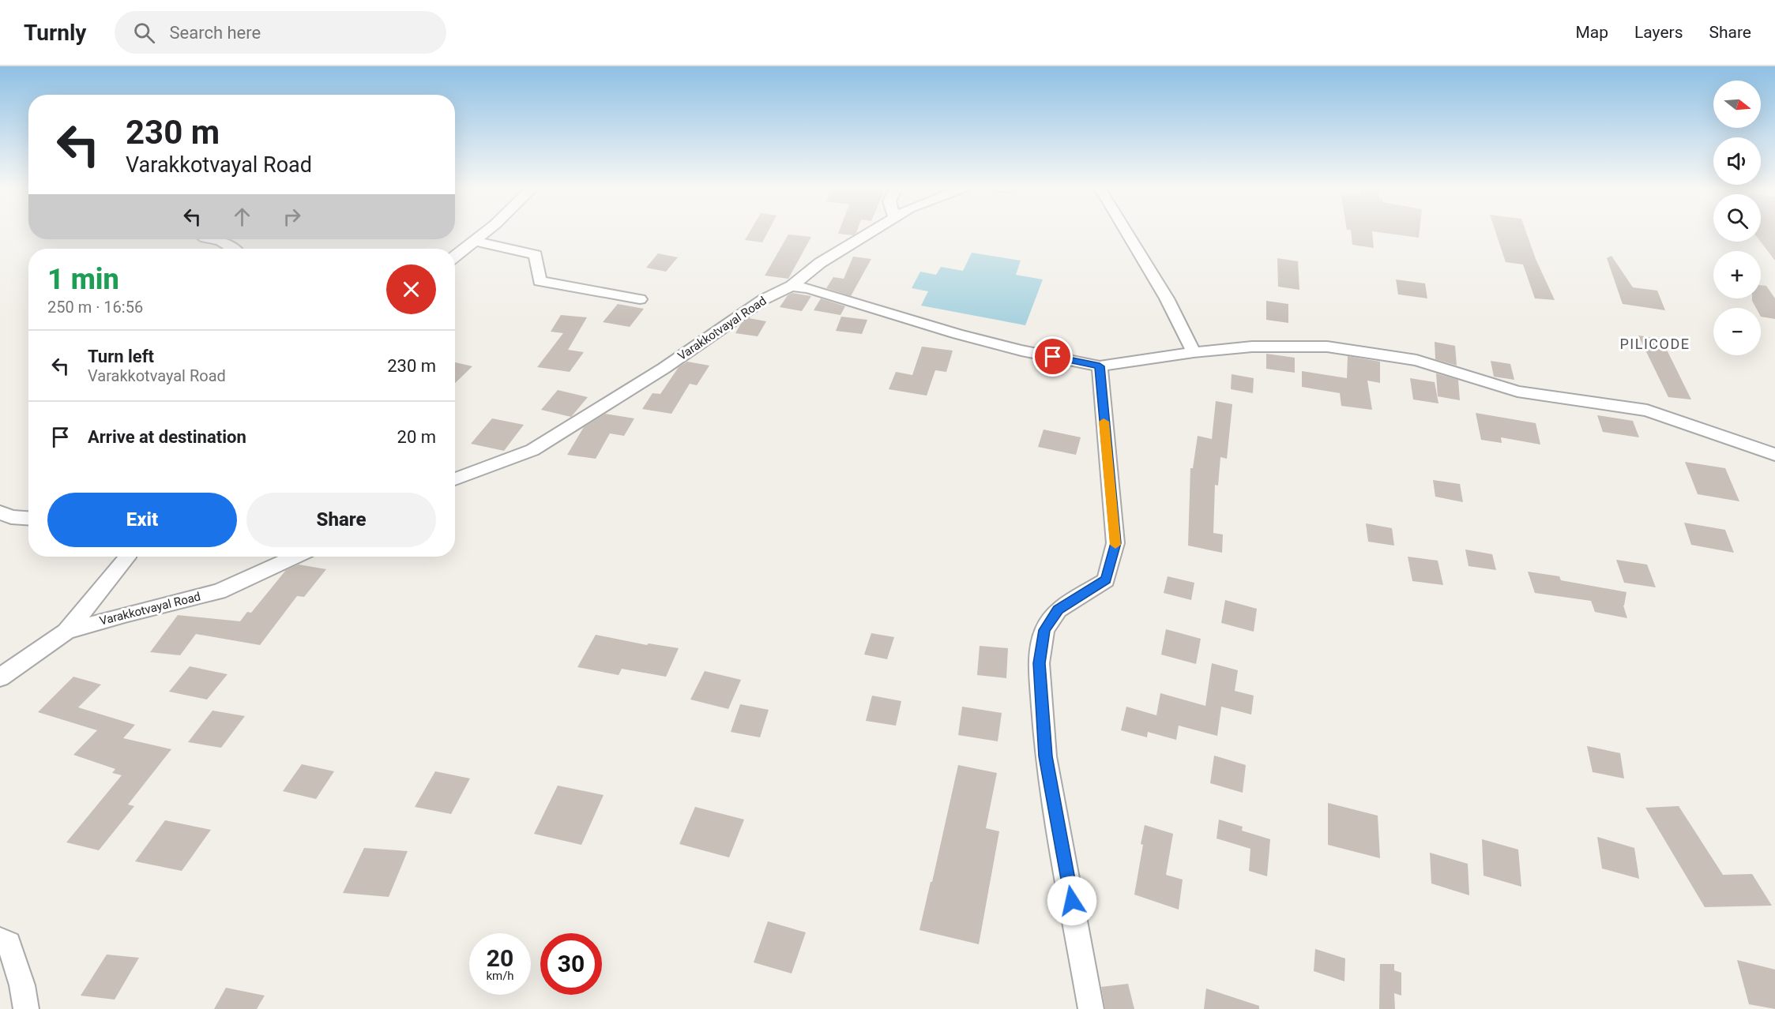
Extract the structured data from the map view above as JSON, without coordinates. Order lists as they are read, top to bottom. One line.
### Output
{"streets":{"street":["Varakkotvayal Road"]},"districts":["PILICODE"],"north":"right","page":{"header":"Turnly","search":"Search here","nav":["Map","Layers","Share"],"map_buttons":["+","−"],"turn":["230 m","Varakkotvayal Road"],"heading":["1 min","250 m · 16:56"],"list":[{"name":"Turn left","note":"Varakkotvayal Road","value":"230 m"},{"name":"Arrive at destination","value":"20 m"}],"buttons":["Exit","Share"],"speed":"20 km/h","limit":"30"}}
